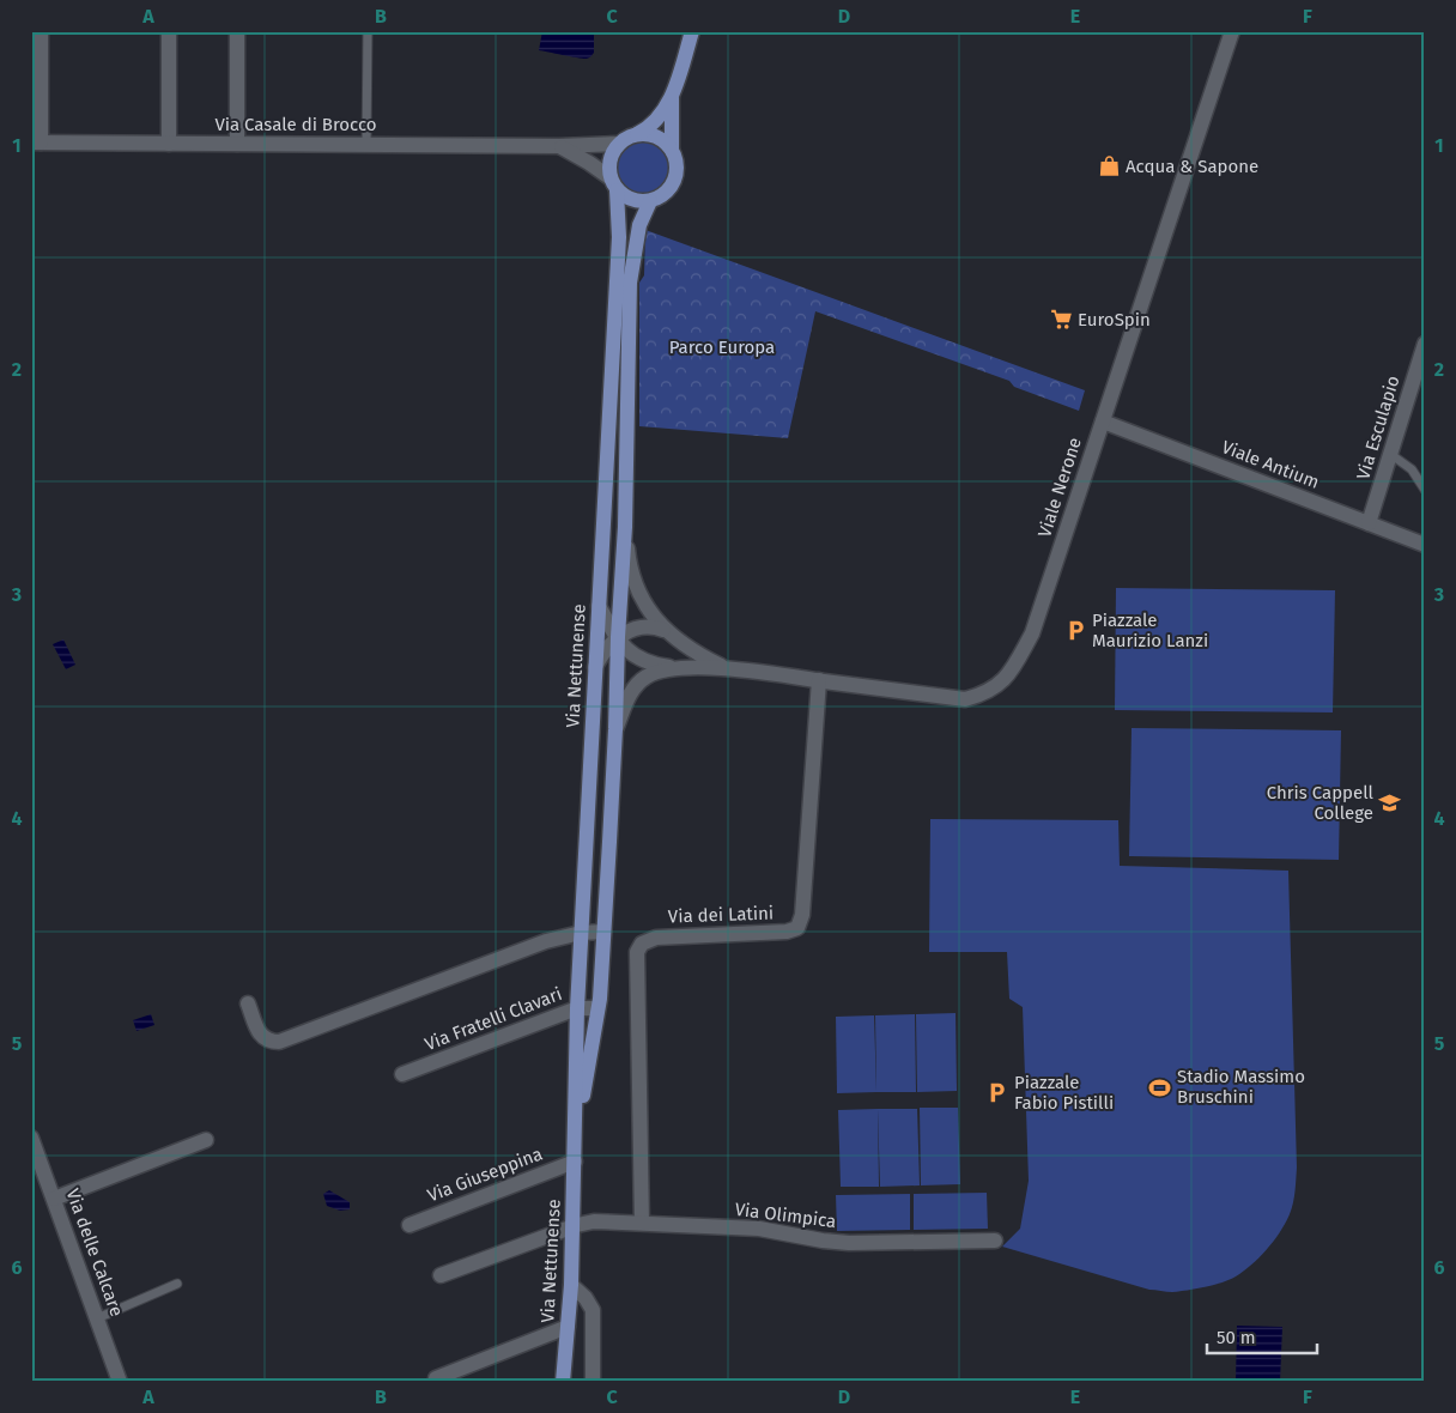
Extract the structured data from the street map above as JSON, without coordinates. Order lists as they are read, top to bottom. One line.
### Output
{"streets":{"main road":["Via Nettunense"],"street":["Via Casale di Brocco","Via Esculapio","Viale Antium","Viale Nerone","Via dei Latini","Via Fratelli Clavari","Via Giuseppina","Via Olimpica","Via delle Calcare"]},"crossings":[["Via Casale di Brocco","Via Nettunense"],["Via Esculapio","Viale Antium"],["Viale Antium","Viale Nerone"],["Viale Nerone","Via Nettunense"],["Viale Nerone","Via dei Latini"],["Via Nettunense","Via Fratelli Clavari"],["Via Nettunense","Via Giuseppina"],["Via Nettunense","Via Olimpica"],["Via dei Latini","Via Olimpica"]],"parks":["Parco Europa"],"places":{"shop":["Acqua & Sapone"],"supermarket":["EuroSpin"],"parking":["Piazzale Maurizio Lanzi","Piazzale Fabio Pistilli"],"school or university":["Chris Cappell College"],"sports":["Stadio Massimo Bruschini"]},"scale_bar":"50 m","grid":{"columns":["A","B","C","D","E","F"],"rows":["1","2","3","4","5","6"]}}
